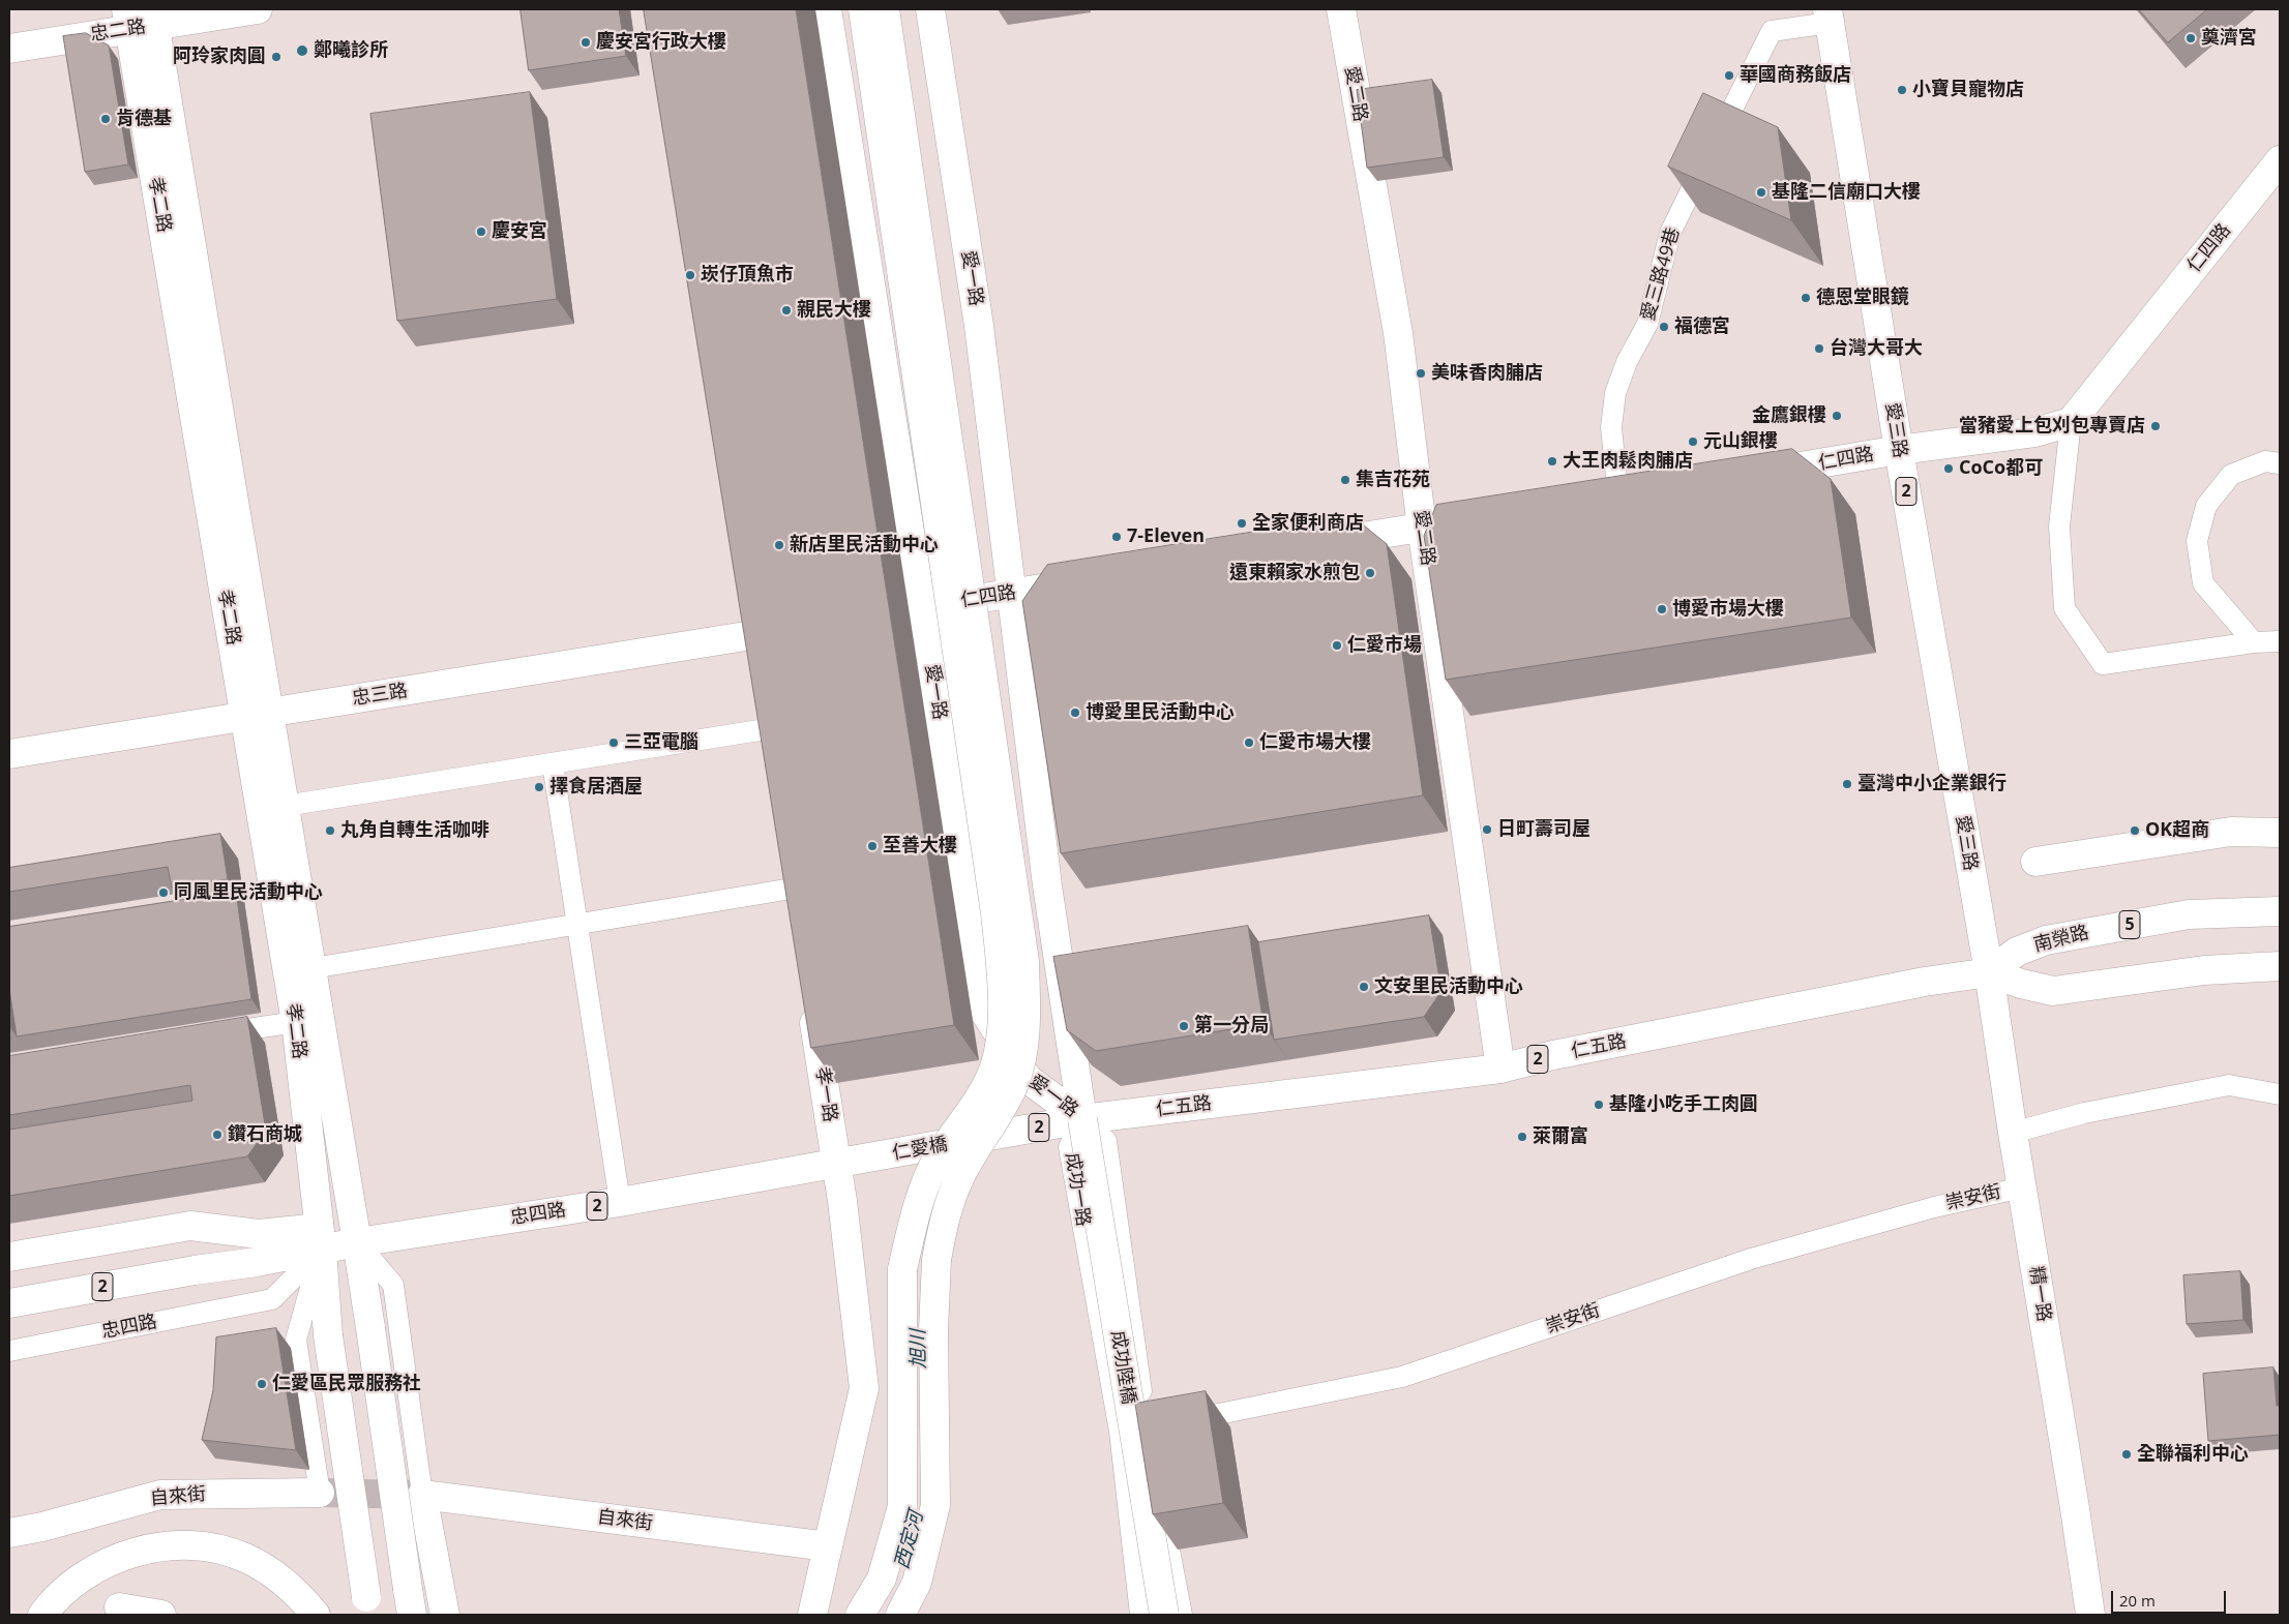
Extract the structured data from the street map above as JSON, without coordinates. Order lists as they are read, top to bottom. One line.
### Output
{"streets":{"main road":["忠二路","愛二路","孝二路","仁四路","愛一路","愛三路","2","忠三路","5","南榮路","仁五路","孝一路","仁愛橋","忠四路","精一路","成功陸橋","自來街"],"lane":["愛三路49巷","成功一路","崇安街"]},"crossings":[["忠二路","孝二路"],["愛二路","仁五路"],["孝二路","忠三路"],["孝二路","忠四路"],["仁四路","愛一路"],["仁四路","愛三路"],["愛三路49巷","愛三路"],["愛一路","仁五路"],["愛一路","仁愛橋"],["愛一路","成功一路"],["愛一路","成功陸橋"],["愛三路","南榮路"],["愛三路","仁五路"],["愛三路","精一路"],["南榮路","仁五路"],["南榮路","精一路"],["仁五路","仁愛橋"],["仁五路","成功一路"],["仁五路","精一路"],["仁五路","成功陸橋"],["孝一路","仁愛橋"],["孝一路","忠四路"],["孝一路","自來街"],["仁愛橋","成功一路"],["仁愛橋","忠四路"],["仁愛橋","成功陸橋"],["成功一路","崇安街"],["成功一路","成功陸橋"],["崇安街","精一路"]],"water":["旭川","西定河"],"places":["奠濟宮","慶安宮行政大樓","鄭曦診所","阿玲家肉圓","華國商務飯店","小寶貝寵物店","肯德基","基隆二信廟口大樓","慶安宮","崁仔頂魚市","德恩堂眼鏡","親民大樓","福德宮","台灣大哥大","美味香肉脯店","金鷹銀樓","當豬愛上包刈包專賣店","元山銀樓","大王肉鬆肉脯店","CoCo都可","集吉花苑","全家便利商店","7-Eleven","新店里民活動中心","遠東賴家水煎包","博愛市場大樓","仁愛市場","博愛里民活動中心","三亞電腦","仁愛市場大樓","臺灣中小企業銀行","擇食居酒屋","日町壽司屋","丸角自轉生活咖啡","OK超商","至善大樓","同風里民活動中心","文安里民活動中心","第一分局","基隆小吃手工肉圓","鑽石商城","萊爾富","仁愛區民眾服務社","全聯福利中心"],"scale_bar":"20 m"}
